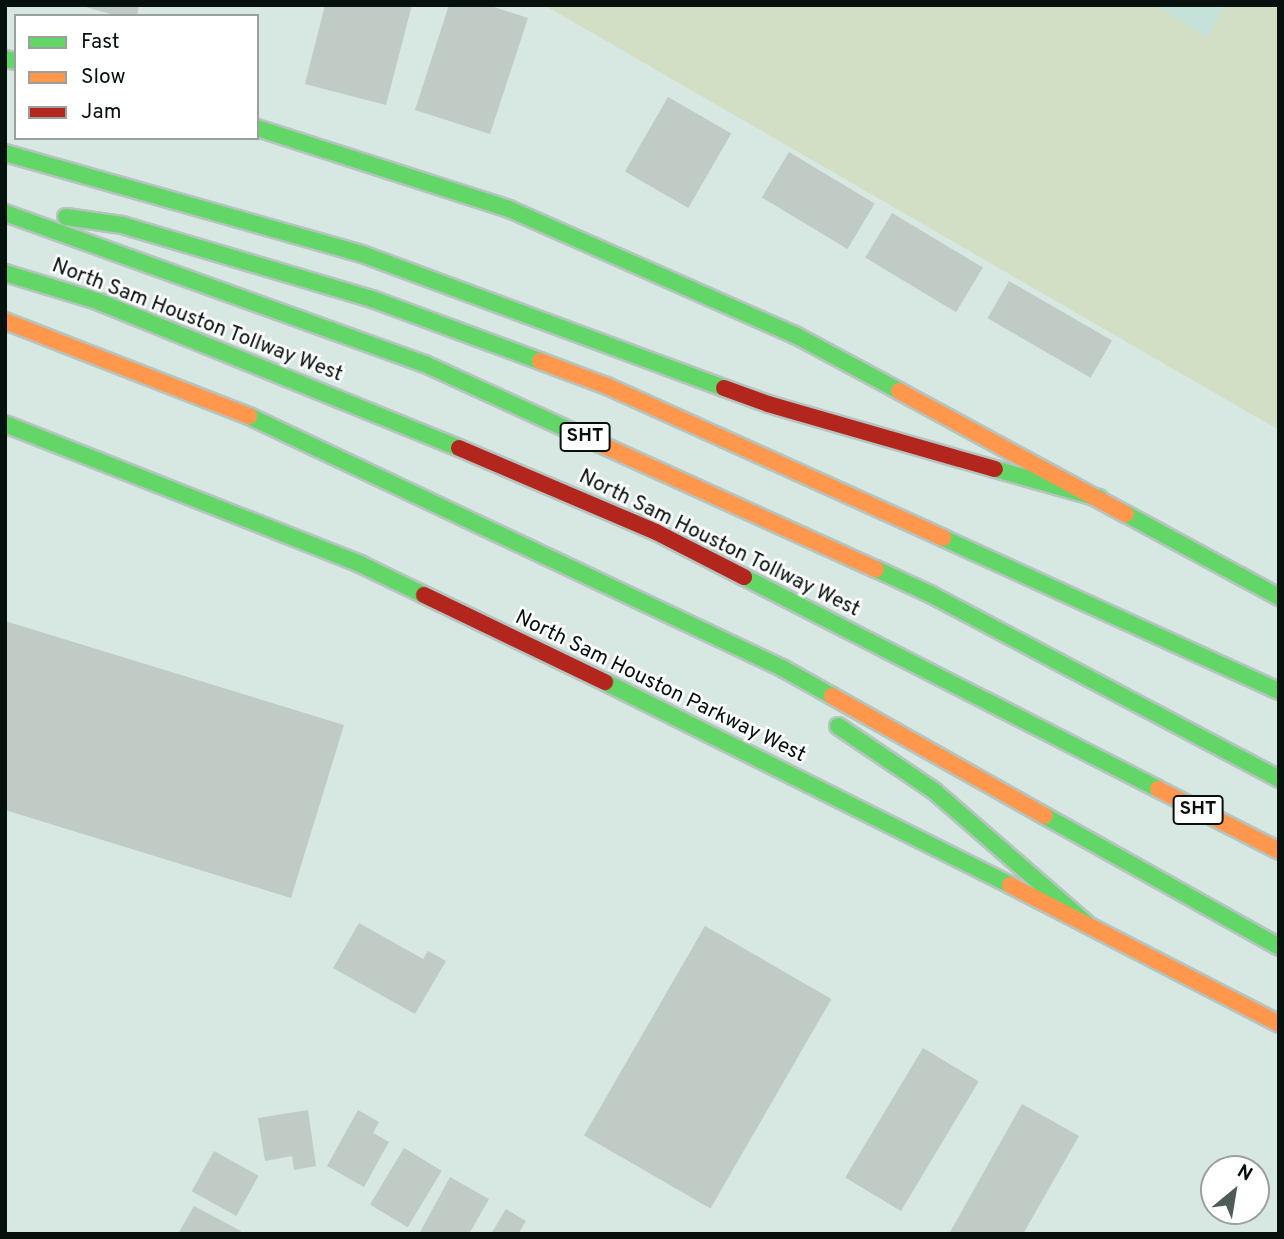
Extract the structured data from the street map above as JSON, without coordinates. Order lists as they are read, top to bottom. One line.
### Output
{"streets":{"main road":["North Sam Houston Tollway West","SHT","North Sam Houston Parkway West"]},"legend":["Fast","Slow","Jam"],"north":"top right"}
